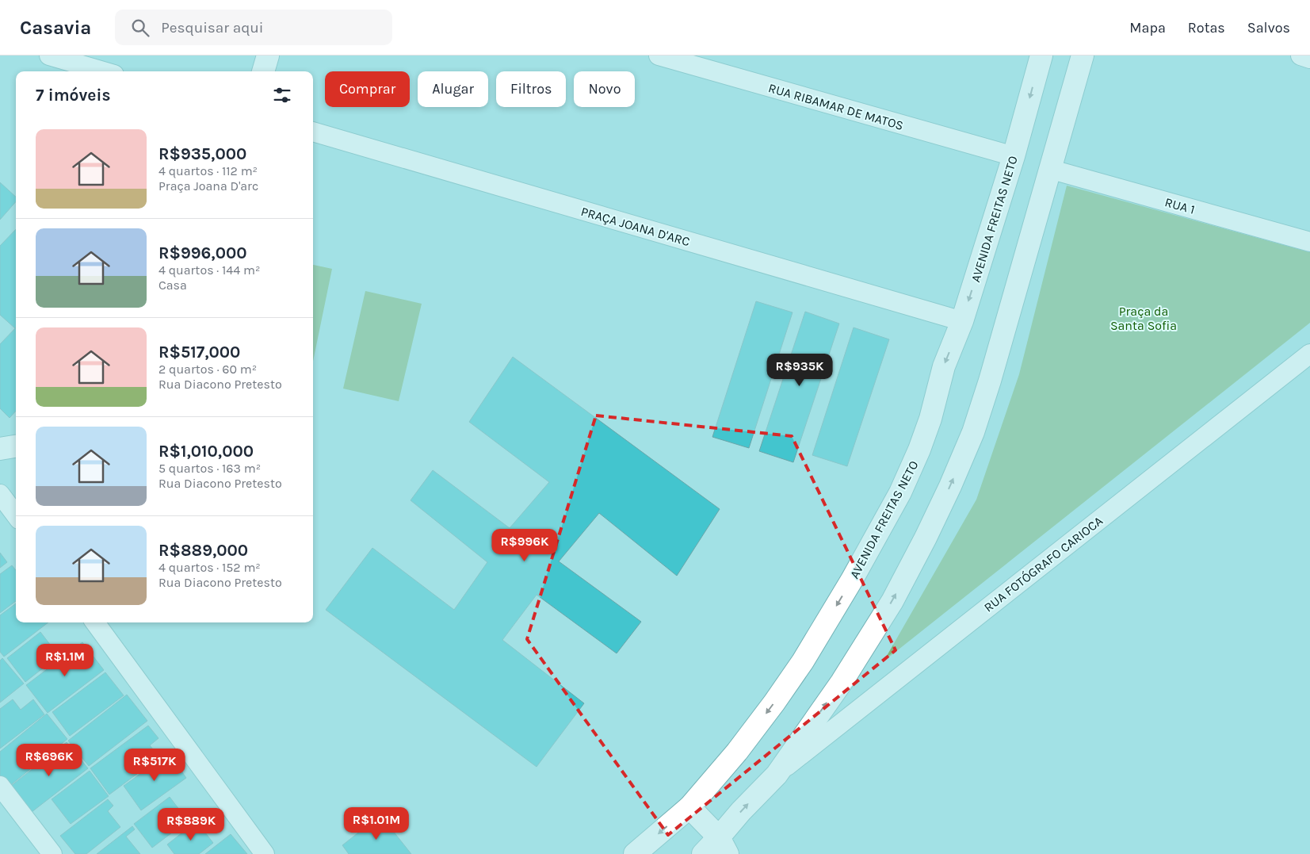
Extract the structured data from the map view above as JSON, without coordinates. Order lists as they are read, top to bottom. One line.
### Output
{"streets":{"main road":["AVENIDA FREITAS NETO"],"street":["RUA RIBAMAR DE MATOS","RUA 1","PRAÇA JOANA D'ARC","RUA FOTÓGRAFO CARIOCA"]},"crossings":[["RUA RIBAMAR DE MATOS","AVENIDA FREITAS NETO"],["AVENIDA FREITAS NETO","PRAÇA JOANA D'ARC"]],"parks":["Praça da Santa Sofia"],"page":{"header":"Casavia","search":"Pesquisar aqui","nav":["Mapa","Rotas","Salvos"],"chip":["Comprar","Alugar","Filtros","Novo"],"heading":"7 imóveis","list":[{"name":"R$935,000","note":"4 quartos · 112 m² · Praça Joana D'arc"},{"name":"R$996,000","note":"4 quartos · 144 m² · Casa"},{"name":"R$517,000","note":"2 quartos · 60 m² · Rua Diacono Pretesto"},{"name":"R$1,010,000","note":"5 quartos · 163 m² · Rua Diacono Pretesto"},{"name":"R$889,000","note":"4 quartos · 152 m² · Rua Diacono Pretesto"}],"price":["R$935K","R$996K","R$1.1M","R$696K","R$517K","R$1.01M","R$889K"]}}
